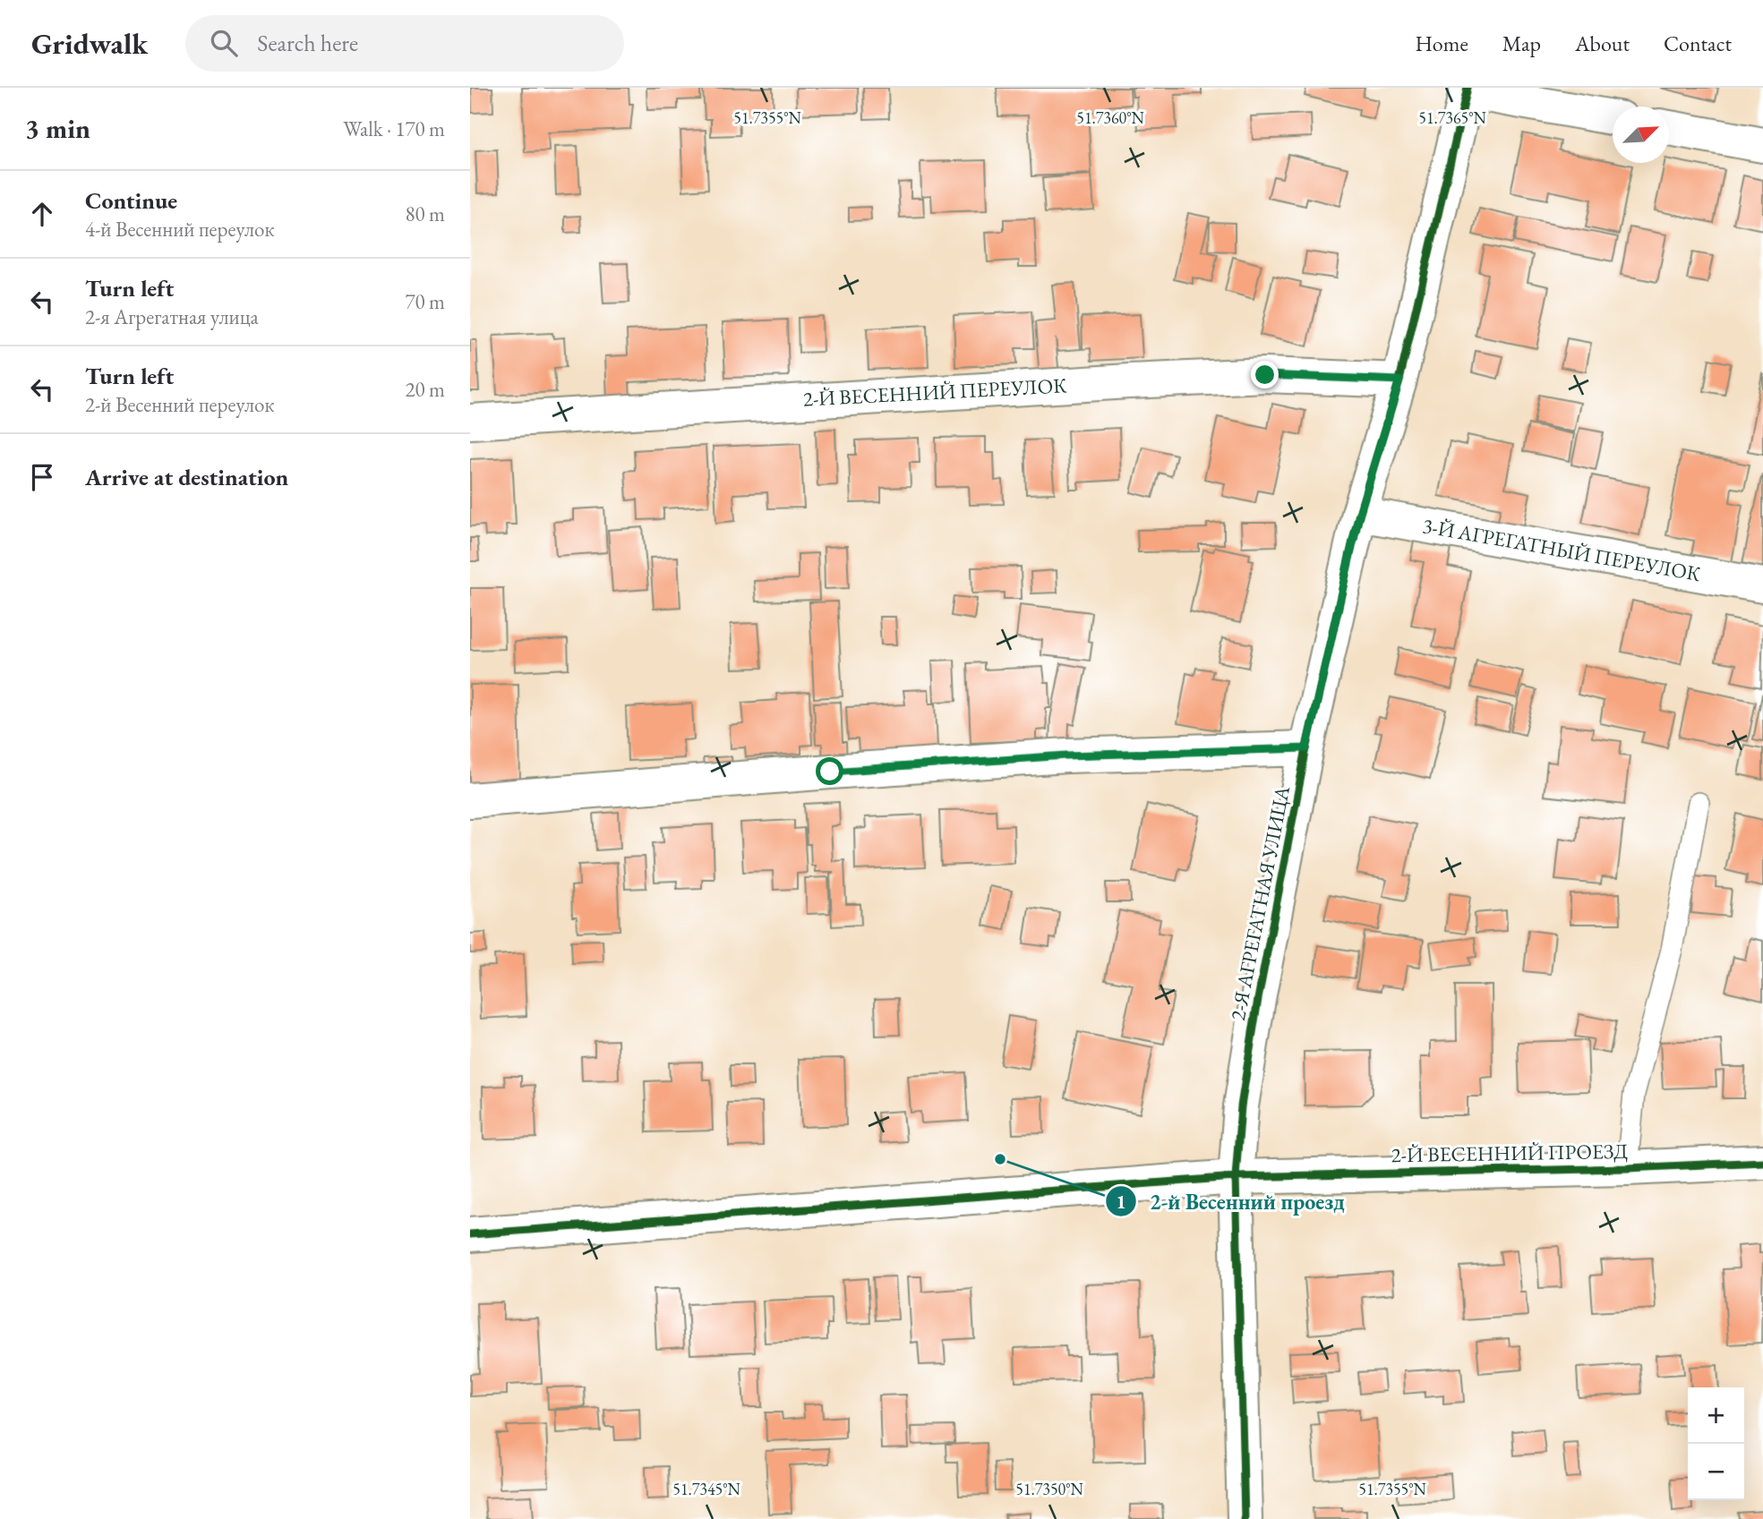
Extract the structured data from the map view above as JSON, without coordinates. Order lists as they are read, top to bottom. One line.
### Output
{"streets":{"street":["2-Й ВЕСЕННИЙ ПЕРЕУЛОК","3-Й АГРЕГАТНЫЙ ПЕРЕУЛОК","2-Я АГРЕГАТНАЯ УЛИЦА","2-Й ВЕСЕННИЙ ПРОЕЗД"]},"crossings":[["2-Й ВЕСЕННИЙ ПЕРЕУЛОК","2-Я АГРЕГАТНАЯ УЛИЦА"],["3-Й АГРЕГАТНЫЙ ПЕРЕУЛОК","2-Я АГРЕГАТНАЯ УЛИЦА"],["2-Я АГРЕГАТНАЯ УЛИЦА","2-Й ВЕСЕННИЙ ПРОЕЗД"]],"places":["2-й Весенний проезд"],"north":"top right","page":{"header":"Gridwalk","search":"Search here","nav":["Home","Map","About","Contact"],"heading":["3 min","Walk · 170 m"],"list":[["Continue","4-й Весенний переулок","80 m"],["Turn left","2-я Агрегатная улица","70 m"],["Turn left","2-й Весенний переулок","20 m"],"Arrive at destination"],"map_buttons":["+","−"]},"coordinates":["51.7355°N","51.7360°N","51.7365°N","51.7345°N","51.7350°N"]}
